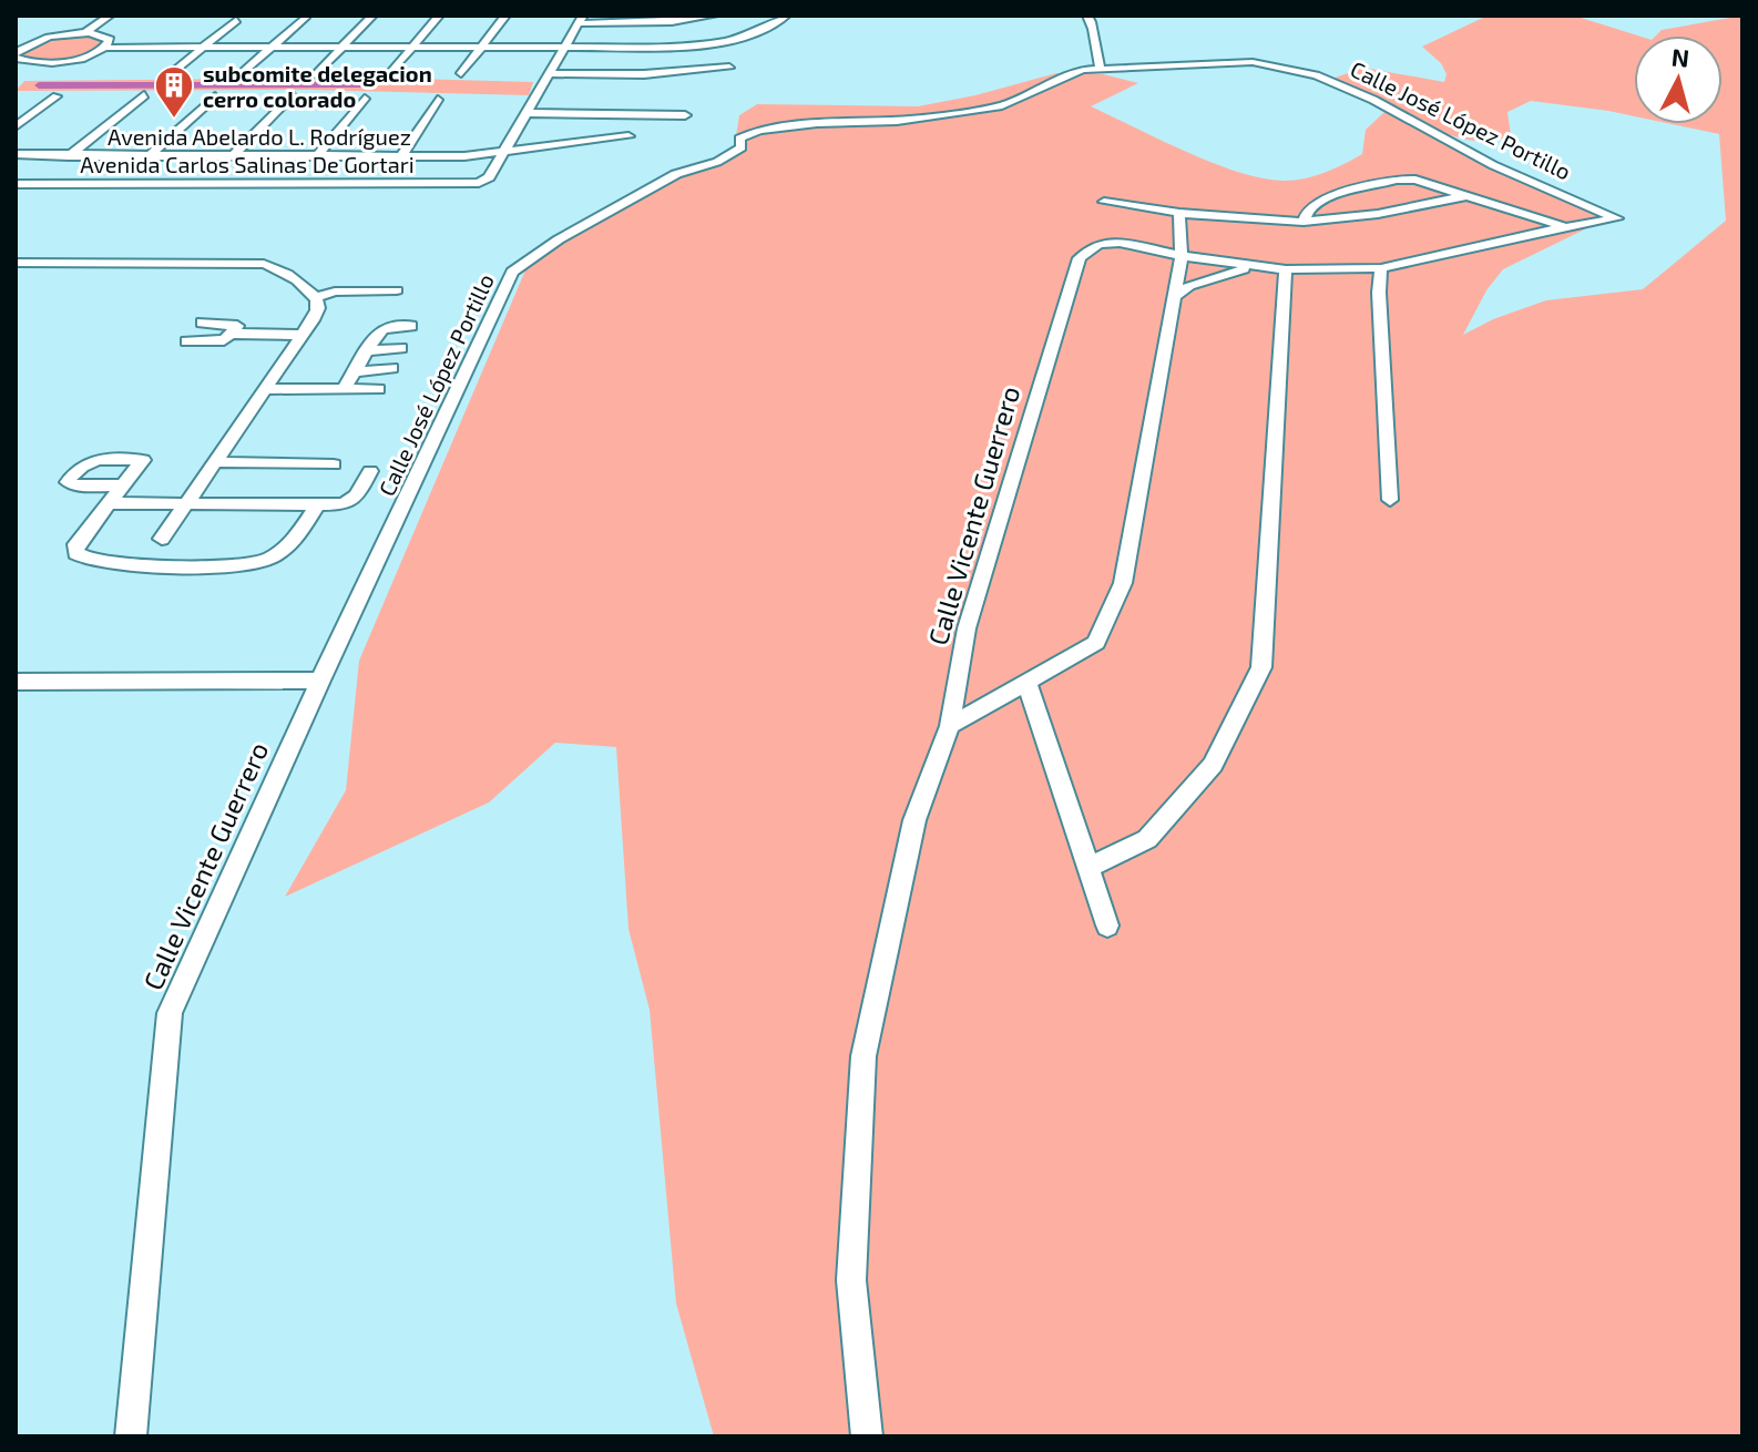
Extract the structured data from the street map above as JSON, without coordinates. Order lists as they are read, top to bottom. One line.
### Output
{"streets":{"street":["Calle José López Portillo","Avenida Abelardo L. Rodríguez","Avenida Carlos Salinas De Gortari","Calle Vicente Guerrero"]},"crossings":[["Calle José López Portillo","Calle Vicente Guerrero"],["Avenida Abelardo L. Rodríguez","Avenida Carlos Salinas De Gortari"]],"places":{"building":["subcomite delegacion cerro colorado"]},"north":"top"}
